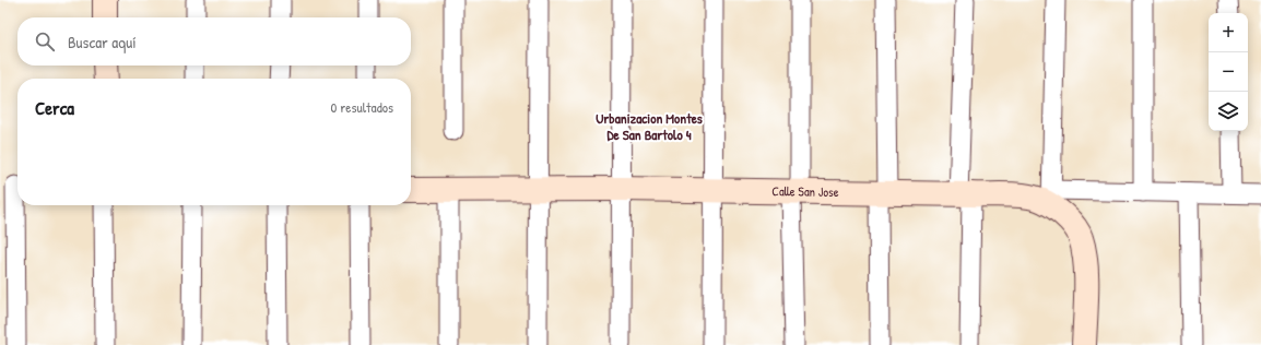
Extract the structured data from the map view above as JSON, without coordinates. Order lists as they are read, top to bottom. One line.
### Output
{"streets":{"street":["Calle San Jose"]},"districts":["Urbanizacion Montes De San Bartolo 4"],"page":{"map_buttons":["+","−"],"search":"Buscar aquí","heading":["Cerca","0 resultados"]}}
